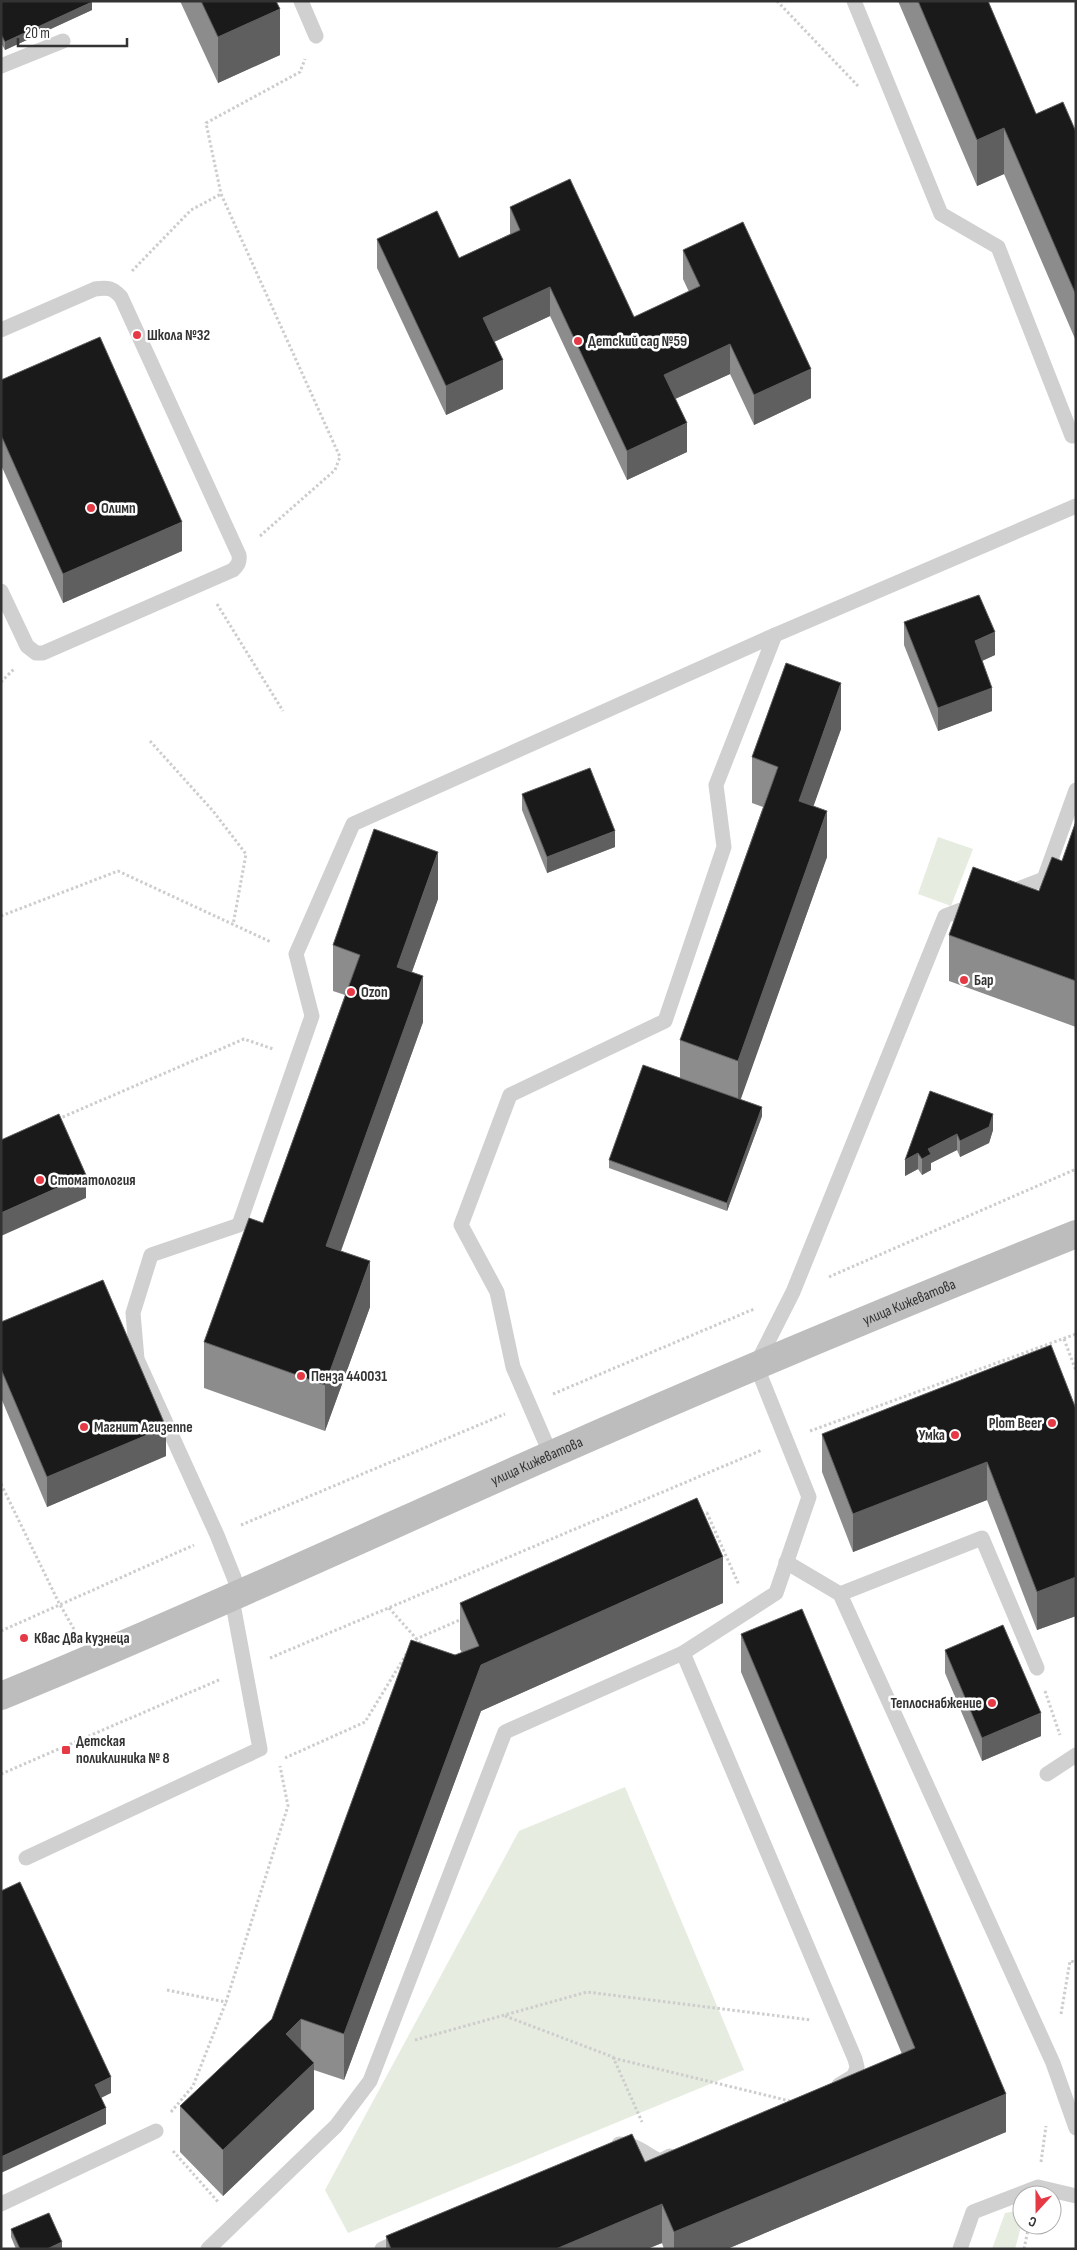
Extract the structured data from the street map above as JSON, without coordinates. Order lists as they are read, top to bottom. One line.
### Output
{"streets":{"main road":["улица Кижеватова"]},"places":{"other":["Школа №32","Детский сад №59","Олимп","Бар","Ozon","Стоматология","Пенза 440031","Plom Beer","Магнит Агизеппе","Умка","Квас Два кузнеца","Теплоснабжение"],"transit":["Детская поликлиника № 8"]},"scale_bar":"20 m","north":"bottom"}
